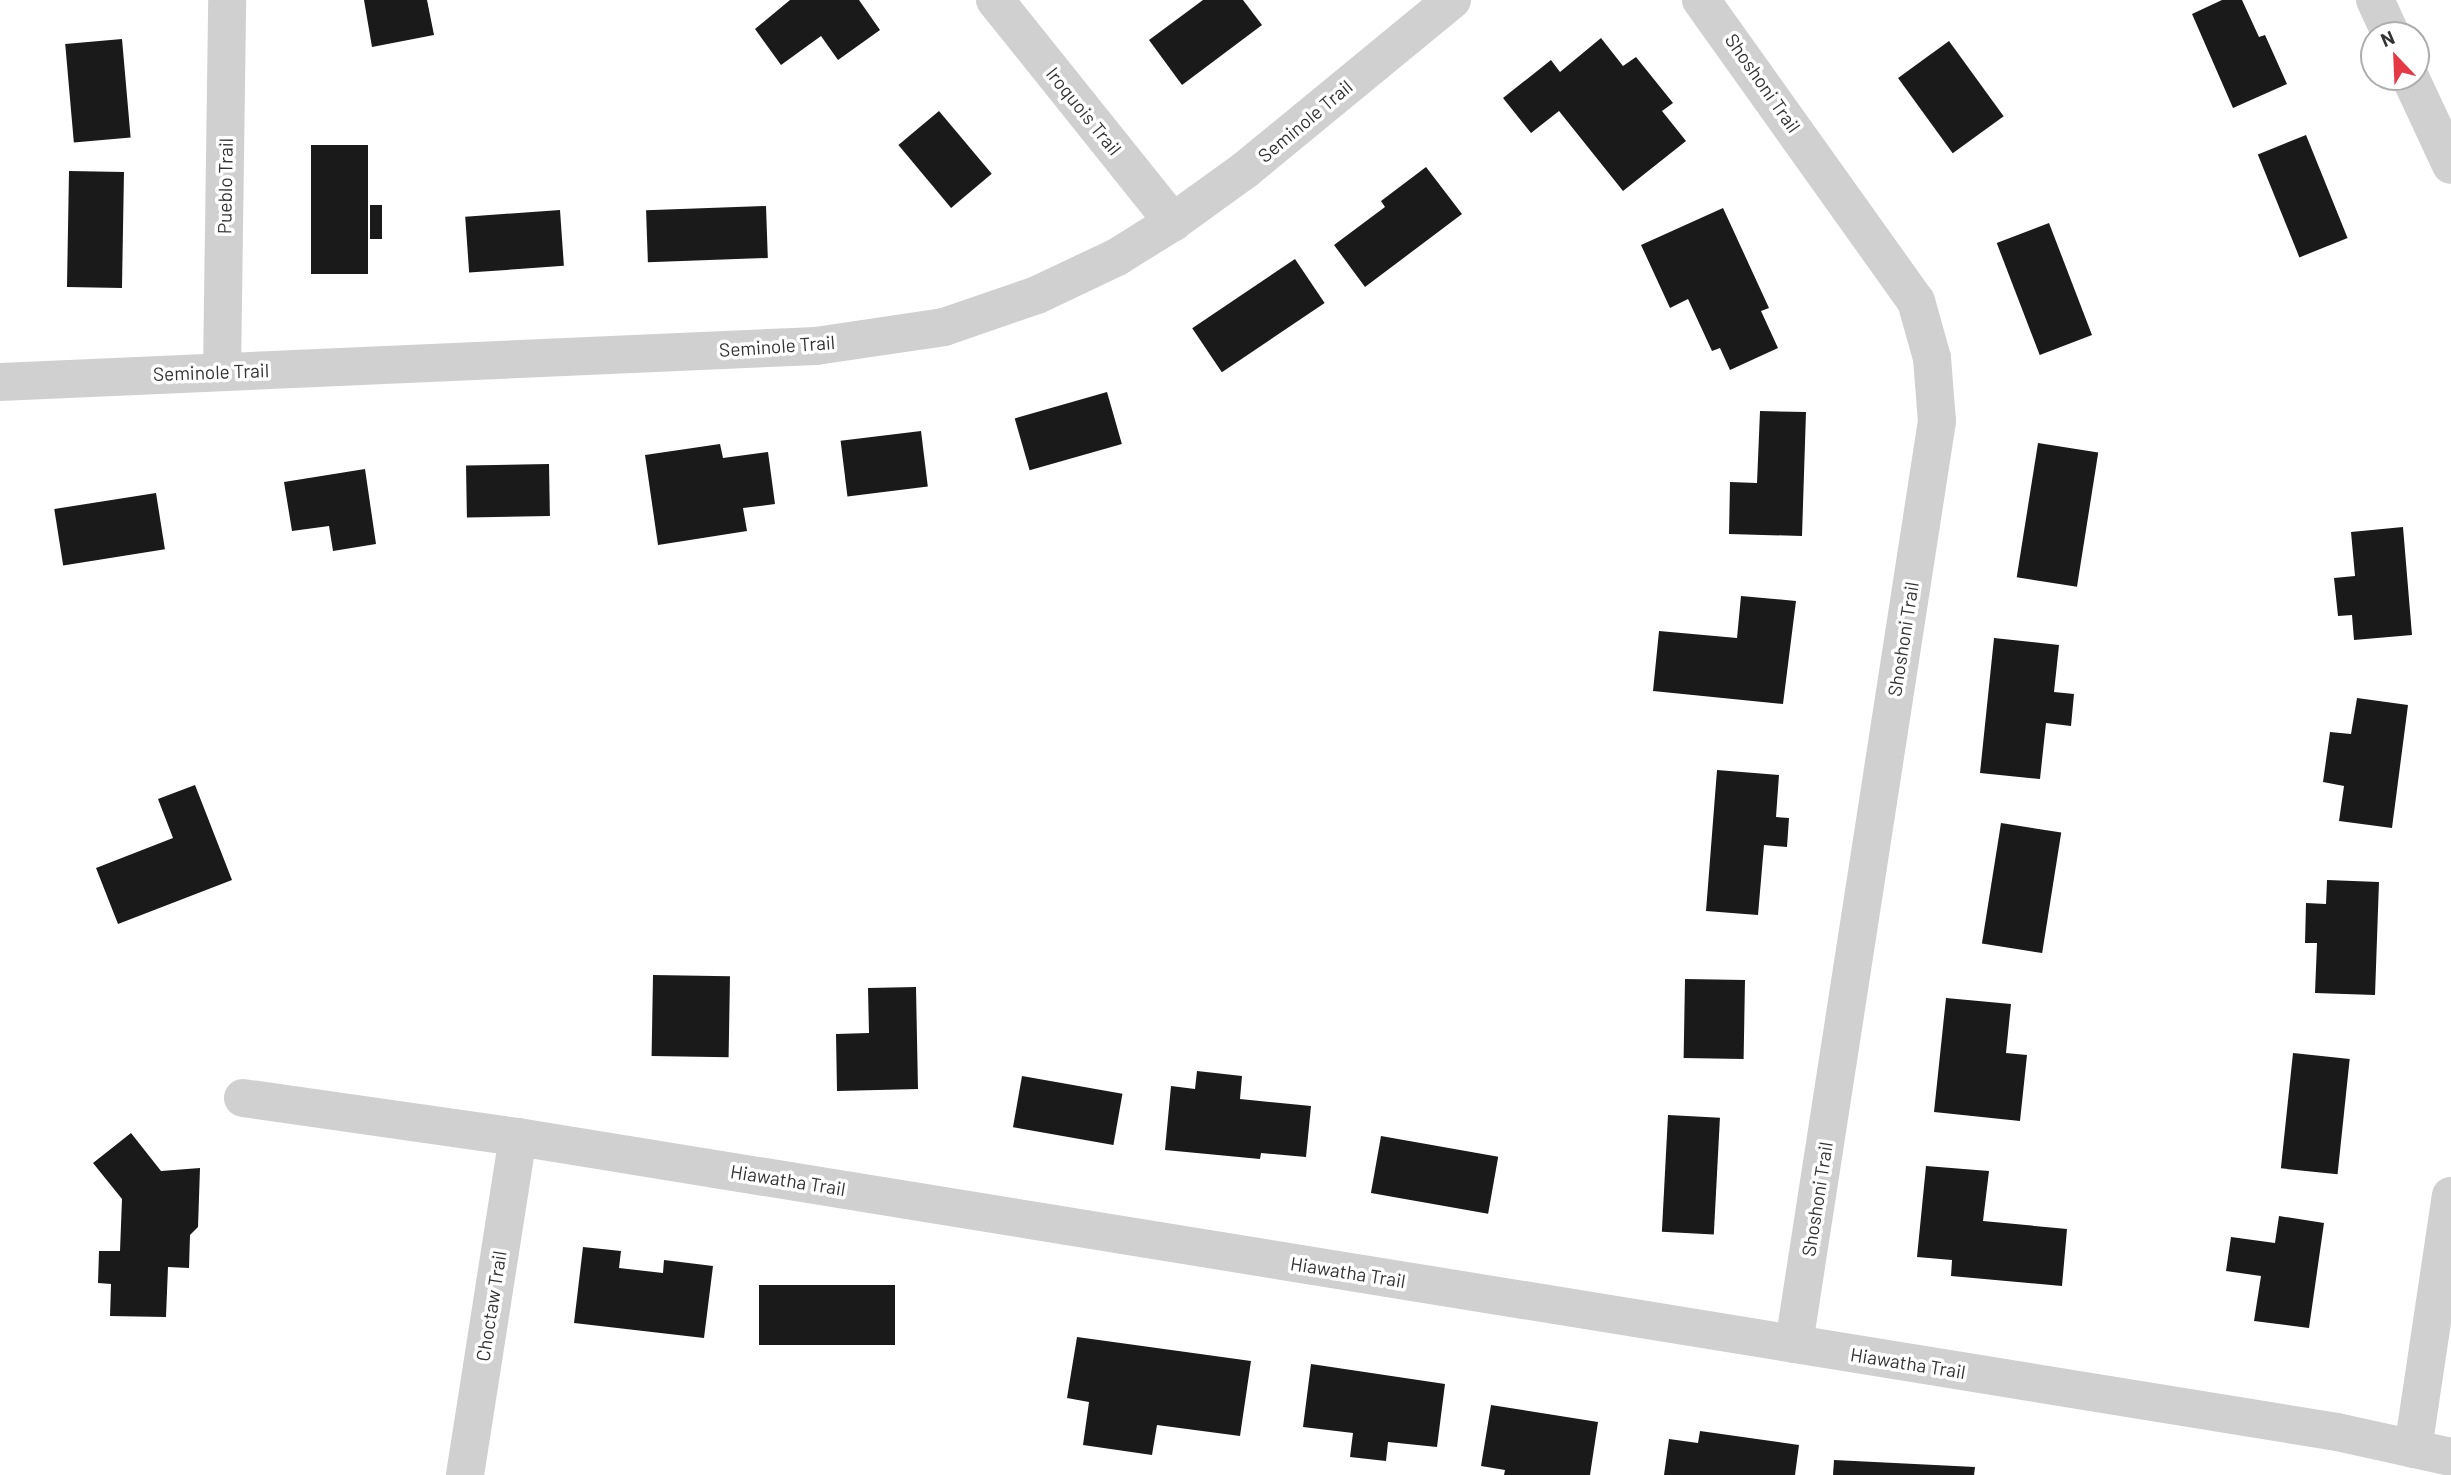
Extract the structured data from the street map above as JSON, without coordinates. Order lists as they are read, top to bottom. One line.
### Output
{"streets":{"street":["Shoshoni Trail","Iroquois Trail","Seminole Trail","Pueblo Trail","Hiawatha Trail","Choctaw Trail"]},"crossings":[["Shoshoni Trail","Hiawatha Trail"],["Iroquois Trail","Seminole Trail"],["Seminole Trail","Pueblo Trail"],["Hiawatha Trail","Choctaw Trail"]],"north":"top left"}
